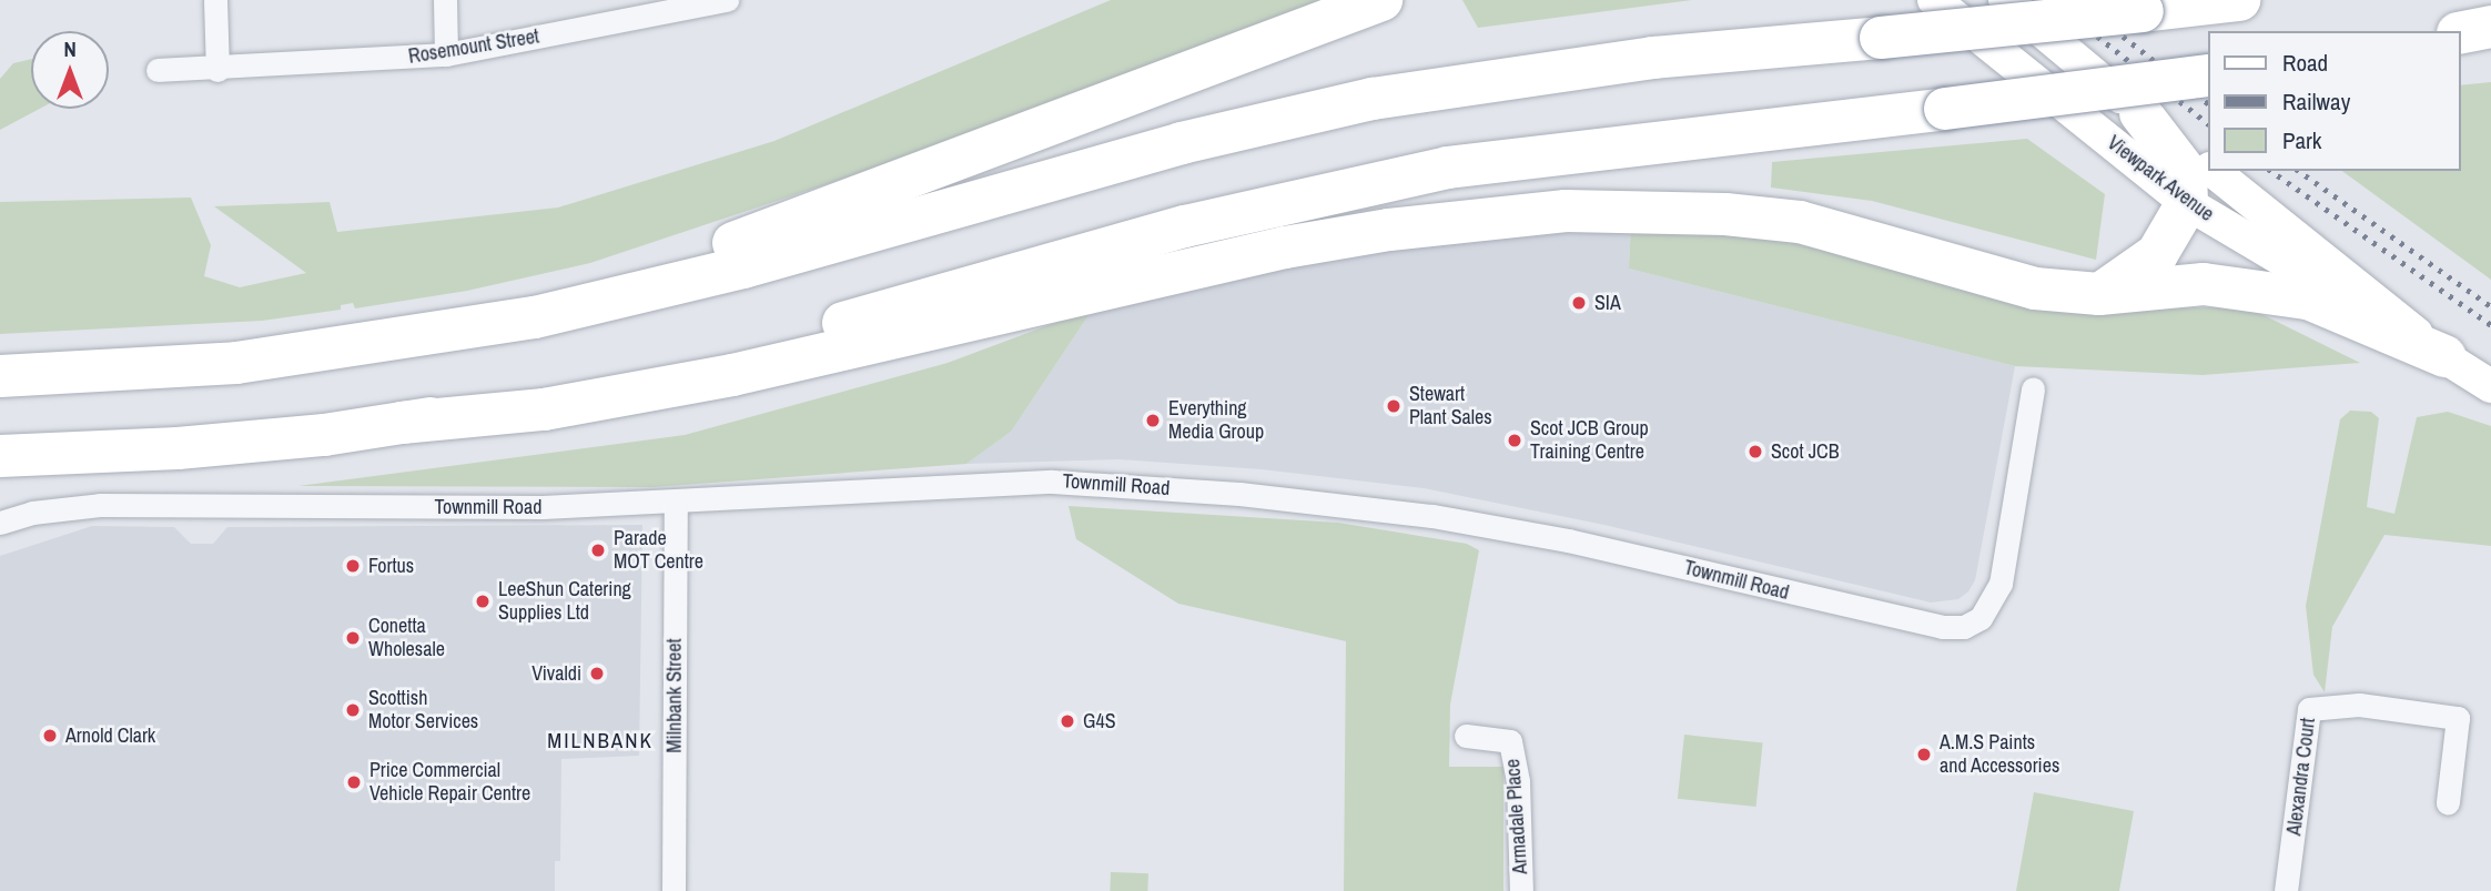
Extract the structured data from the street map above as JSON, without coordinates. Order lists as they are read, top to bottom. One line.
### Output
{"streets":{"street":["Rosemount Street","Viewpark Avenue","Townmill Road","Milnbank Street","Alexandra Court","Armadale Place"]},"crossings":[["Townmill Road","Milnbank Street"]],"districts":["MILNBANK"],"places":["SIA","Stewart Plant Sales","Everything Media Group","Scot JCB Group Training Centre","Scot JCB","Parade MOT Centre","Fortus","LeeShun Catering Supplies Ltd","Conetta Wholesale","Vivaldi","Scottish Motor Services","G4S","Arnold Clark","A.M.S Paints and Accessories","Price Commercial Vehicle Repair Centre"],"legend":["Road","Railway","Park"],"north":"top"}
